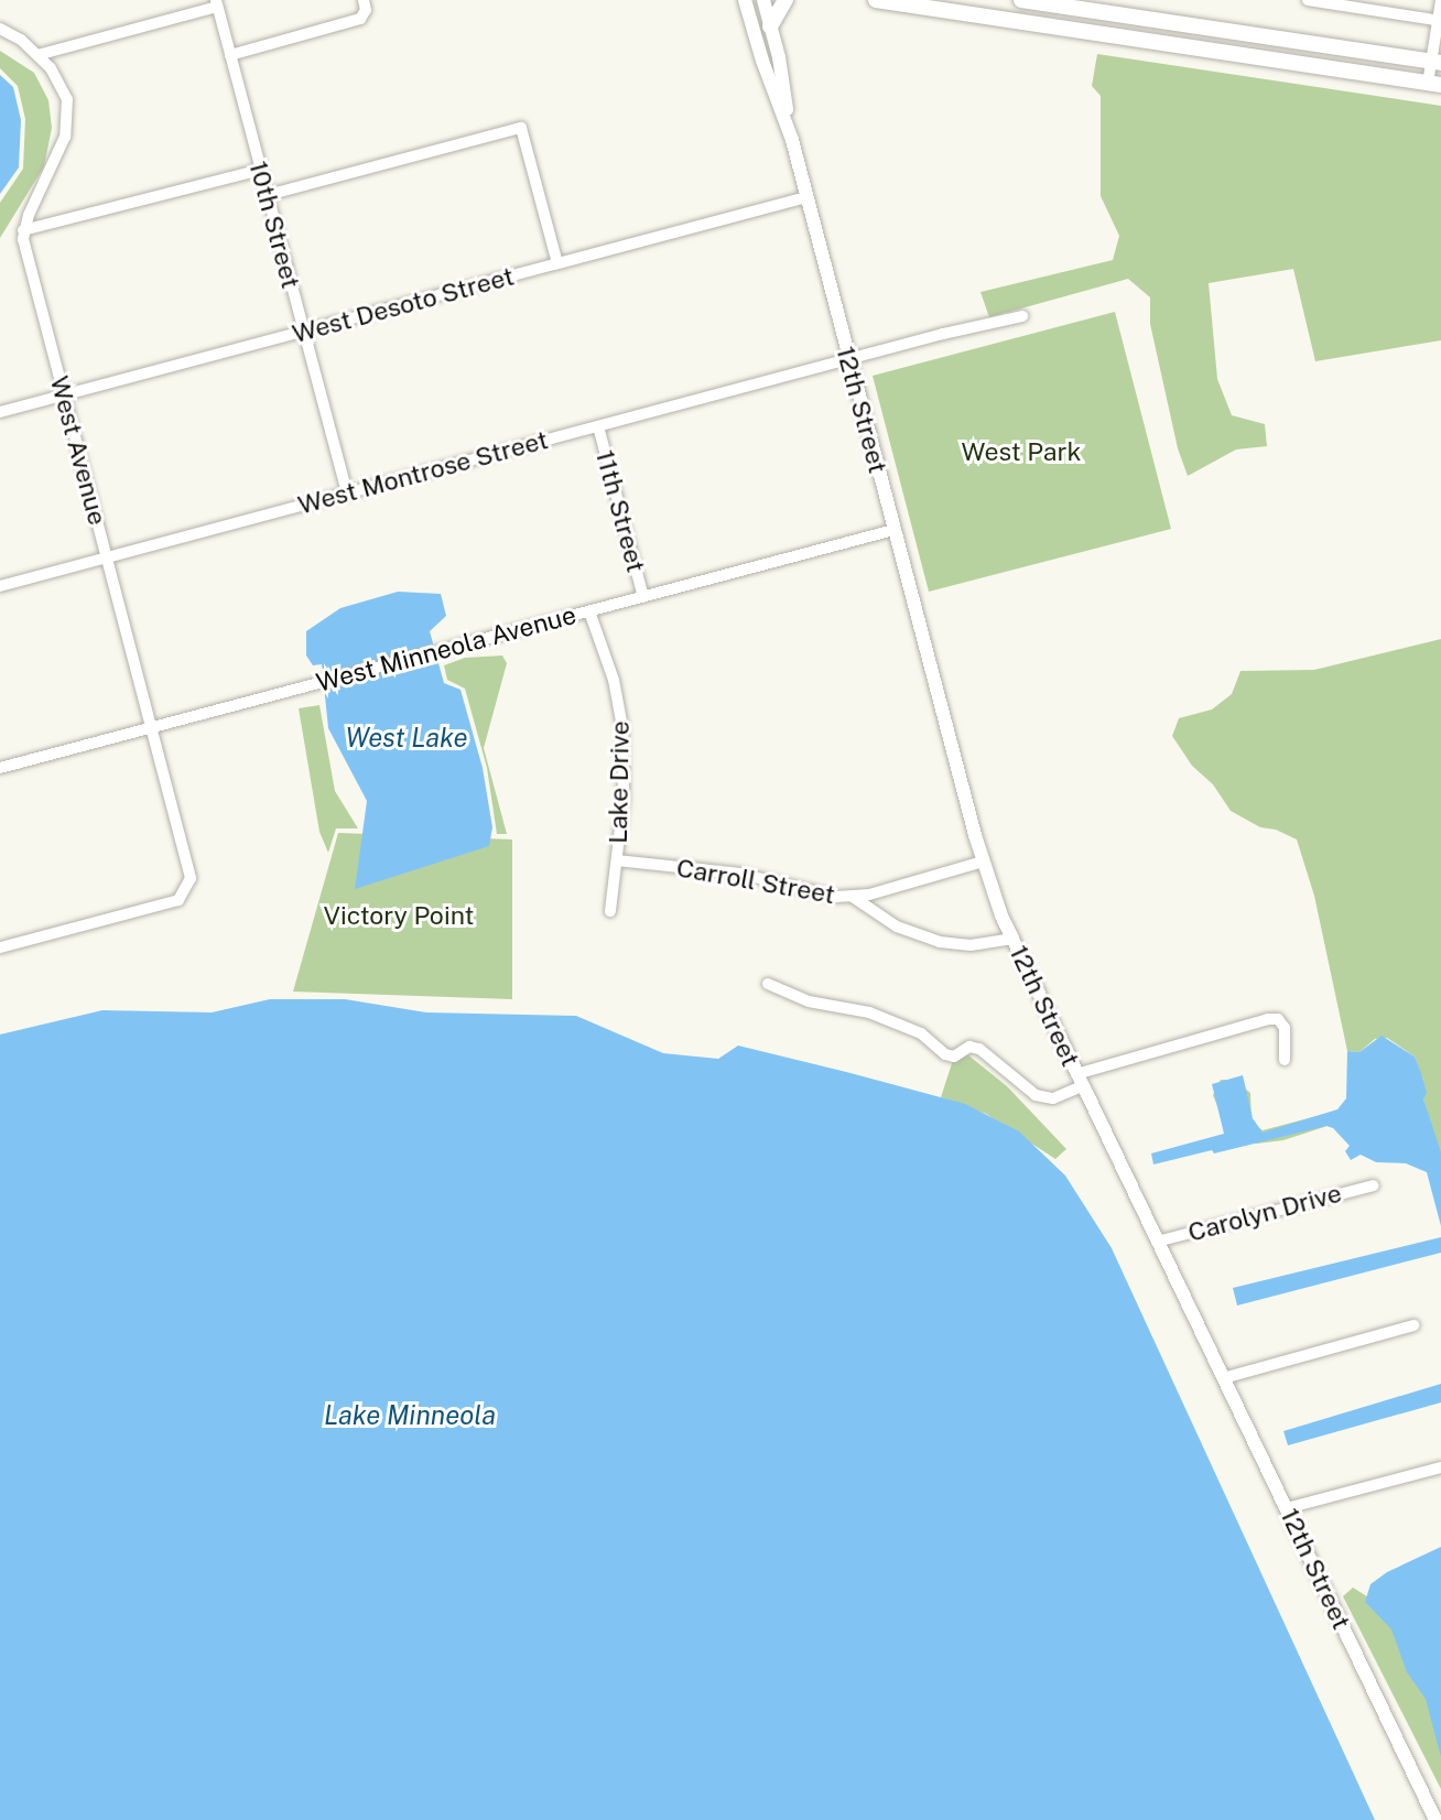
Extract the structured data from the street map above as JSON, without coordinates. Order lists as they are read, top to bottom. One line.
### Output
{"streets":{"main road":["12th Street"],"street":["10th Street","West Desoto Street","West Avenue","West Montrose Street","11th Street","West Minneola Avenue","Lake Drive","Carroll Street","Carolyn Drive"]},"crossings":[["10th Street","West Desoto Street"],["10th Street","West Montrose Street"],["West Desoto Street","12th Street"],["West Desoto Street","West Avenue"],["12th Street","West Montrose Street"],["12th Street","West Minneola Avenue"],["12th Street","Carroll Street"],["12th Street","Carolyn Drive"],["West Avenue","West Montrose Street"],["West Avenue","West Minneola Avenue"],["West Montrose Street","11th Street"],["11th Street","West Minneola Avenue"],["West Minneola Avenue","Lake Drive"],["Lake Drive","Carroll Street"]],"water":["West Lake","Lake Minneola"],"parks":["West Park","Victory Point"]}
